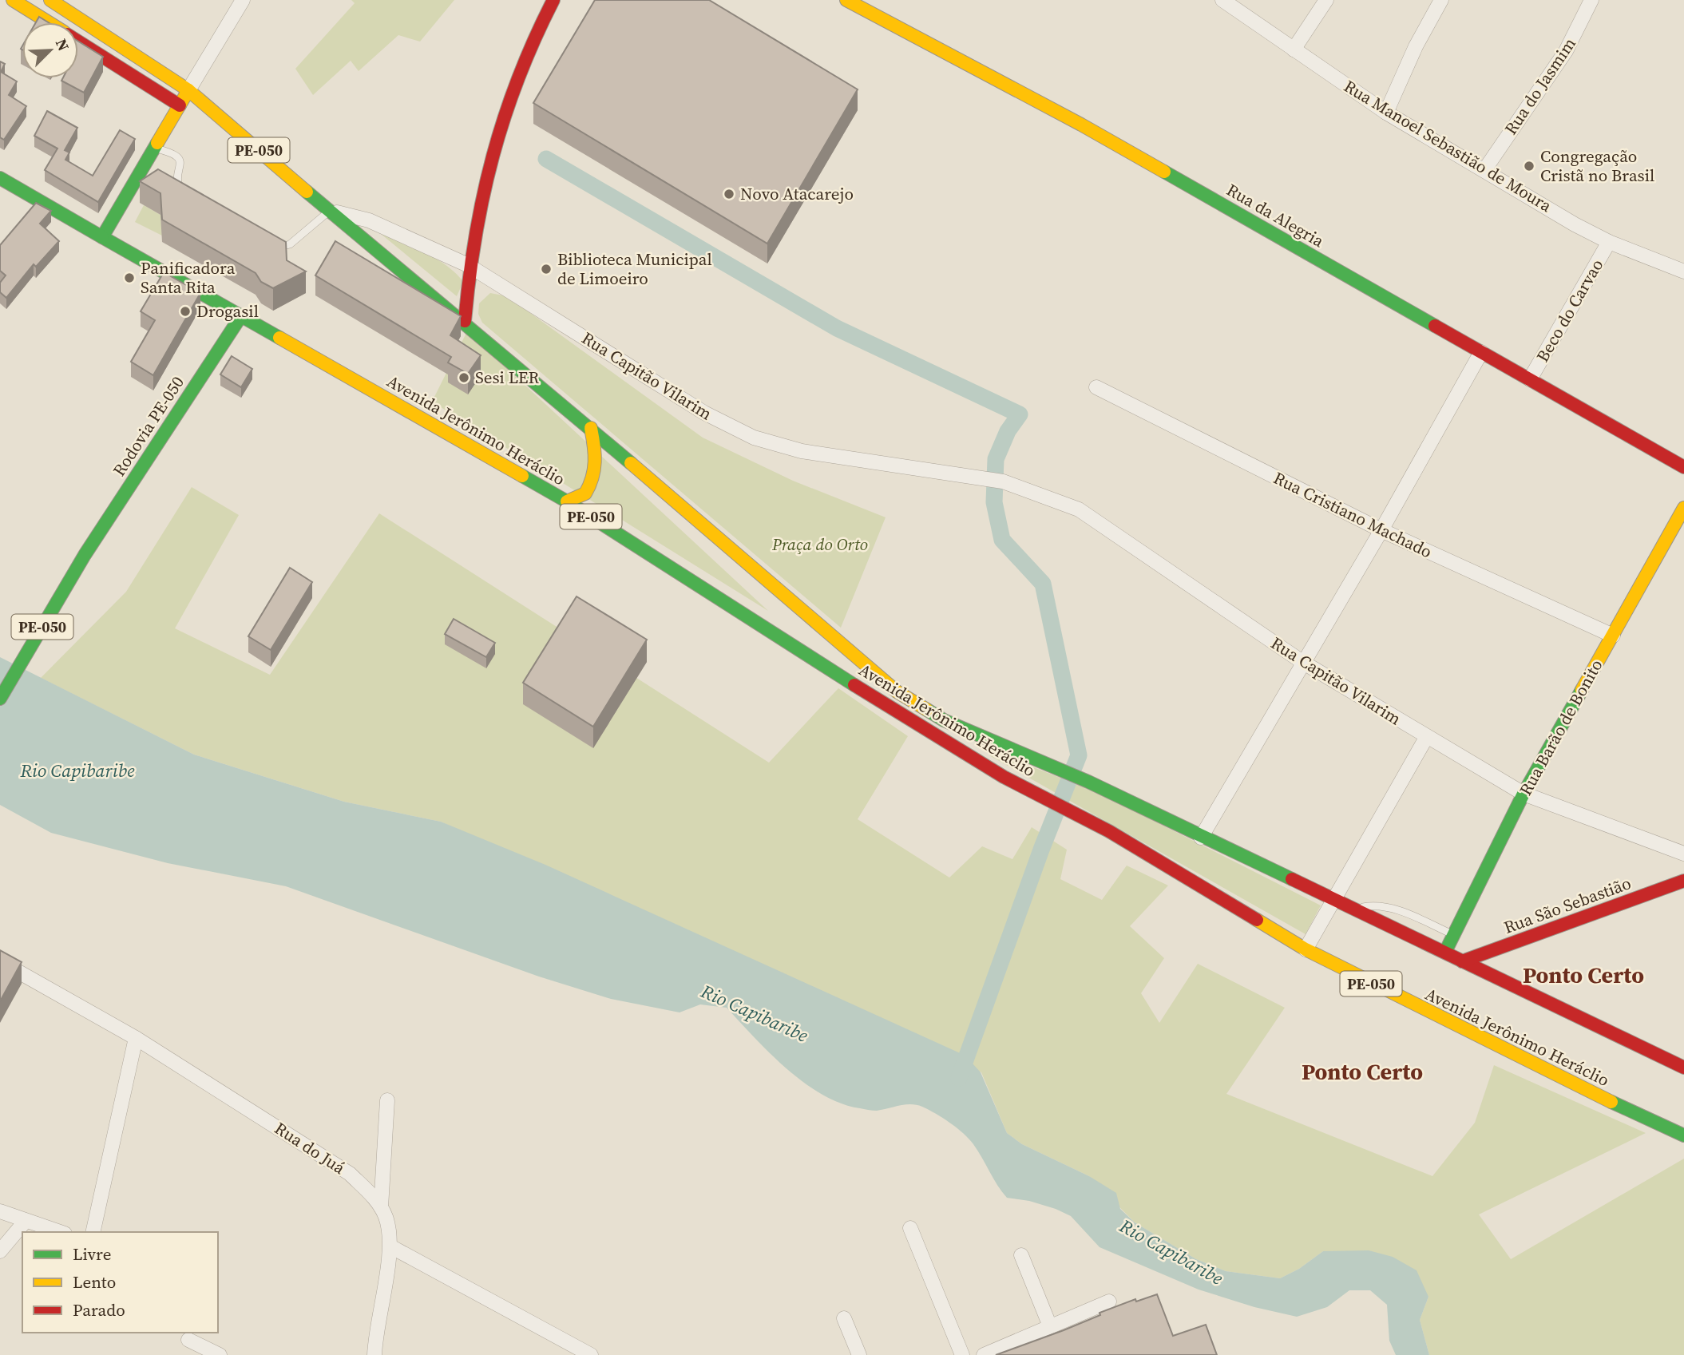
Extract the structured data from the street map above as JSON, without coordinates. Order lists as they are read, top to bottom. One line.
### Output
{"streets":{"main road":["PE-050","Rua da Alegria","Rodovia PE-050","Avenida Jerônimo Heráclio","Rua Barão de Bonito","Rua São Sebastião"],"street":["Rua do Jasmim","Rua Manoel Sebastião de Moura","Beco do Carvao","Rua Capitão Vilarim","Rua Cristiano Machado","Rua do Juá"]},"crossings":[["Rua do Jasmim","Rua Manoel Sebastião de Moura"],["Rua Manoel Sebastião de Moura","Beco do Carvao"],["PE-050","Rua Capitão Vilarim"],["PE-050","Rodovia PE-050"],["PE-050","Avenida Jerônimo Heráclio"],["Rua da Alegria","Beco do Carvao"],["Rua Capitão Vilarim","Avenida Jerônimo Heráclio"],["Rua Capitão Vilarim","Rua Barão de Bonito"],["Rodovia PE-050","Avenida Jerônimo Heráclio"],["Avenida Jerônimo Heráclio","Rua Barão de Bonito"],["Avenida Jerônimo Heráclio","Rua São Sebastião"],["Rua Cristiano Machado","Rua Barão de Bonito"]],"districts":["Ponto Certo","Ponto Certo"],"water":["Rio Capibaribe"],"parks":["Praça do Orto"],"places":["Congregação Cristã no Brasil","Novo Atacarejo","Biblioteca Municipal de Limoeiro","Panificadora Santa Rita","Drogasil","Sesi LER"],"legend":["Livre","Lento","Parado"],"north":"top right"}
